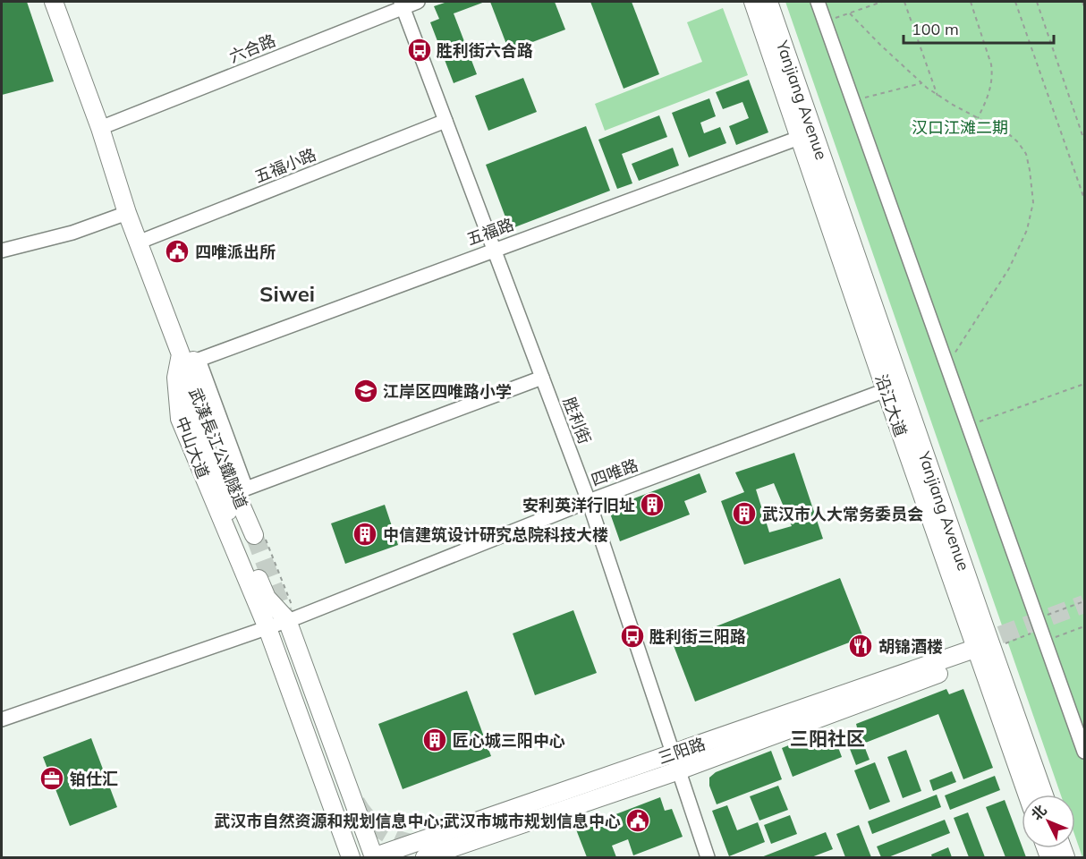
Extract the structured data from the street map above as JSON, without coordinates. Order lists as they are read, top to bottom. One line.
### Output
{"streets":{"main road":["Yanjiang Avenue","沿江大道","中山大道","武漢長江公鐵隧道","三阳路"],"street":["六合路","五福小路","五福路","胜利街","四唯路"]},"crossings":[["六合路","胜利街"],["六合路","中山大道"],["Yanjiang Avenue","五福路"],["Yanjiang Avenue","沿江大道"],["Yanjiang Avenue","三阳路"],["五福小路","胜利街"],["五福小路","中山大道"],["五福路","沿江大道"],["五福路","胜利街"],["五福路","中山大道"],["五福路","武漢長江公鐵隧道"],["沿江大道","四唯路"],["沿江大道","三阳路"],["胜利街","中山大道"],["胜利街","四唯路"],["胜利街","三阳路"],["中山大道","武漢長江公鐵隧道"],["中山大道","四唯路"],["中山大道","三阳路"]],"districts":["Siwei","三阳社区"],"parks":["汉口江滩二期"],"places":{"bus stop":["胜利街六合路","胜利街三阳路"],"public building":["四唯派出所","武汉市自然资源和规划信息中心;武汉市城市规划信息中心"],"school or university":["江岸区四唯路小学"],"building":["安利英洋行旧址","武汉市人大常务委员会","中信建筑设计研究总院科技大楼","匠心城三阳中心"],"restaurant":["胡锦酒楼"],"office":["铂仕汇"]},"scale_bar":"100 m","north":"top left"}
